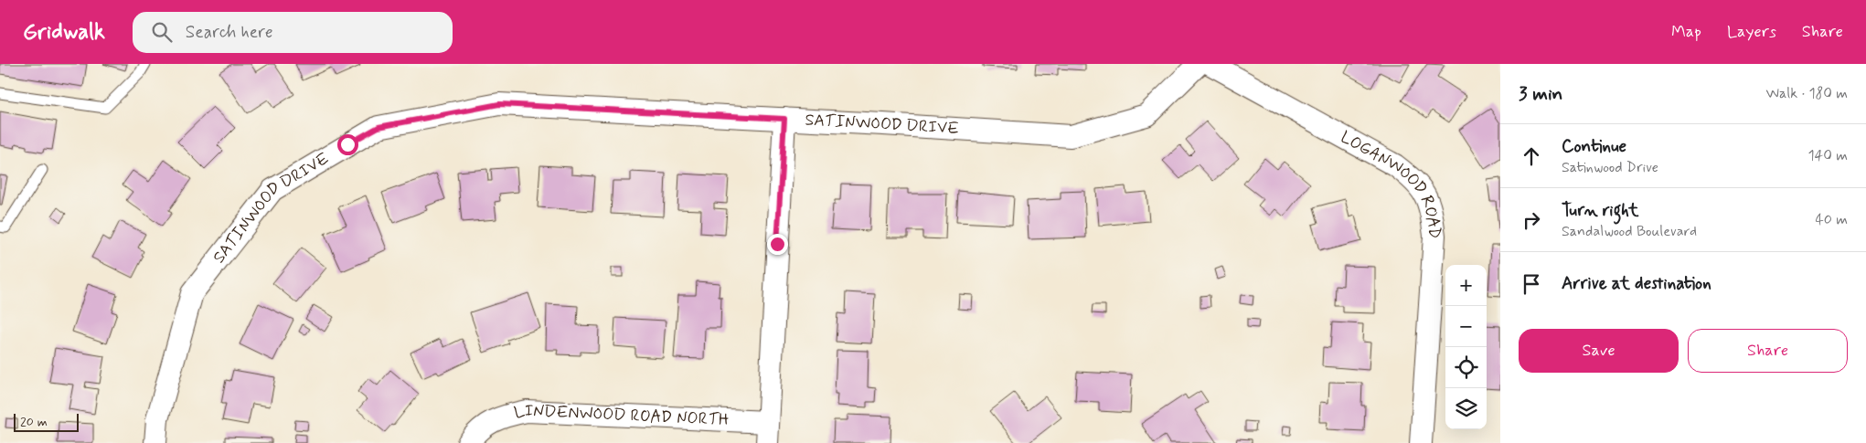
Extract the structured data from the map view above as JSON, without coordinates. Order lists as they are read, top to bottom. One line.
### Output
{"streets":{"street":["SATINWOOD DRIVE","LOGANWOOD ROAD","LINDENWOOD ROAD NORTH"]},"scale_bar":"20 m","page":{"header":"Gridwalk","search":"Search here","nav":["Map","Layers","Share"],"heading":["3 min","Walk · 180 m"],"list":[["Continue","Satinwood Drive","140 m"],["Turn right","Sandalwood Boulevard","40 m"],"Arrive at destination"],"map_buttons":["+","−"],"buttons":["Save","Share"],"scale":"20 m"}}
